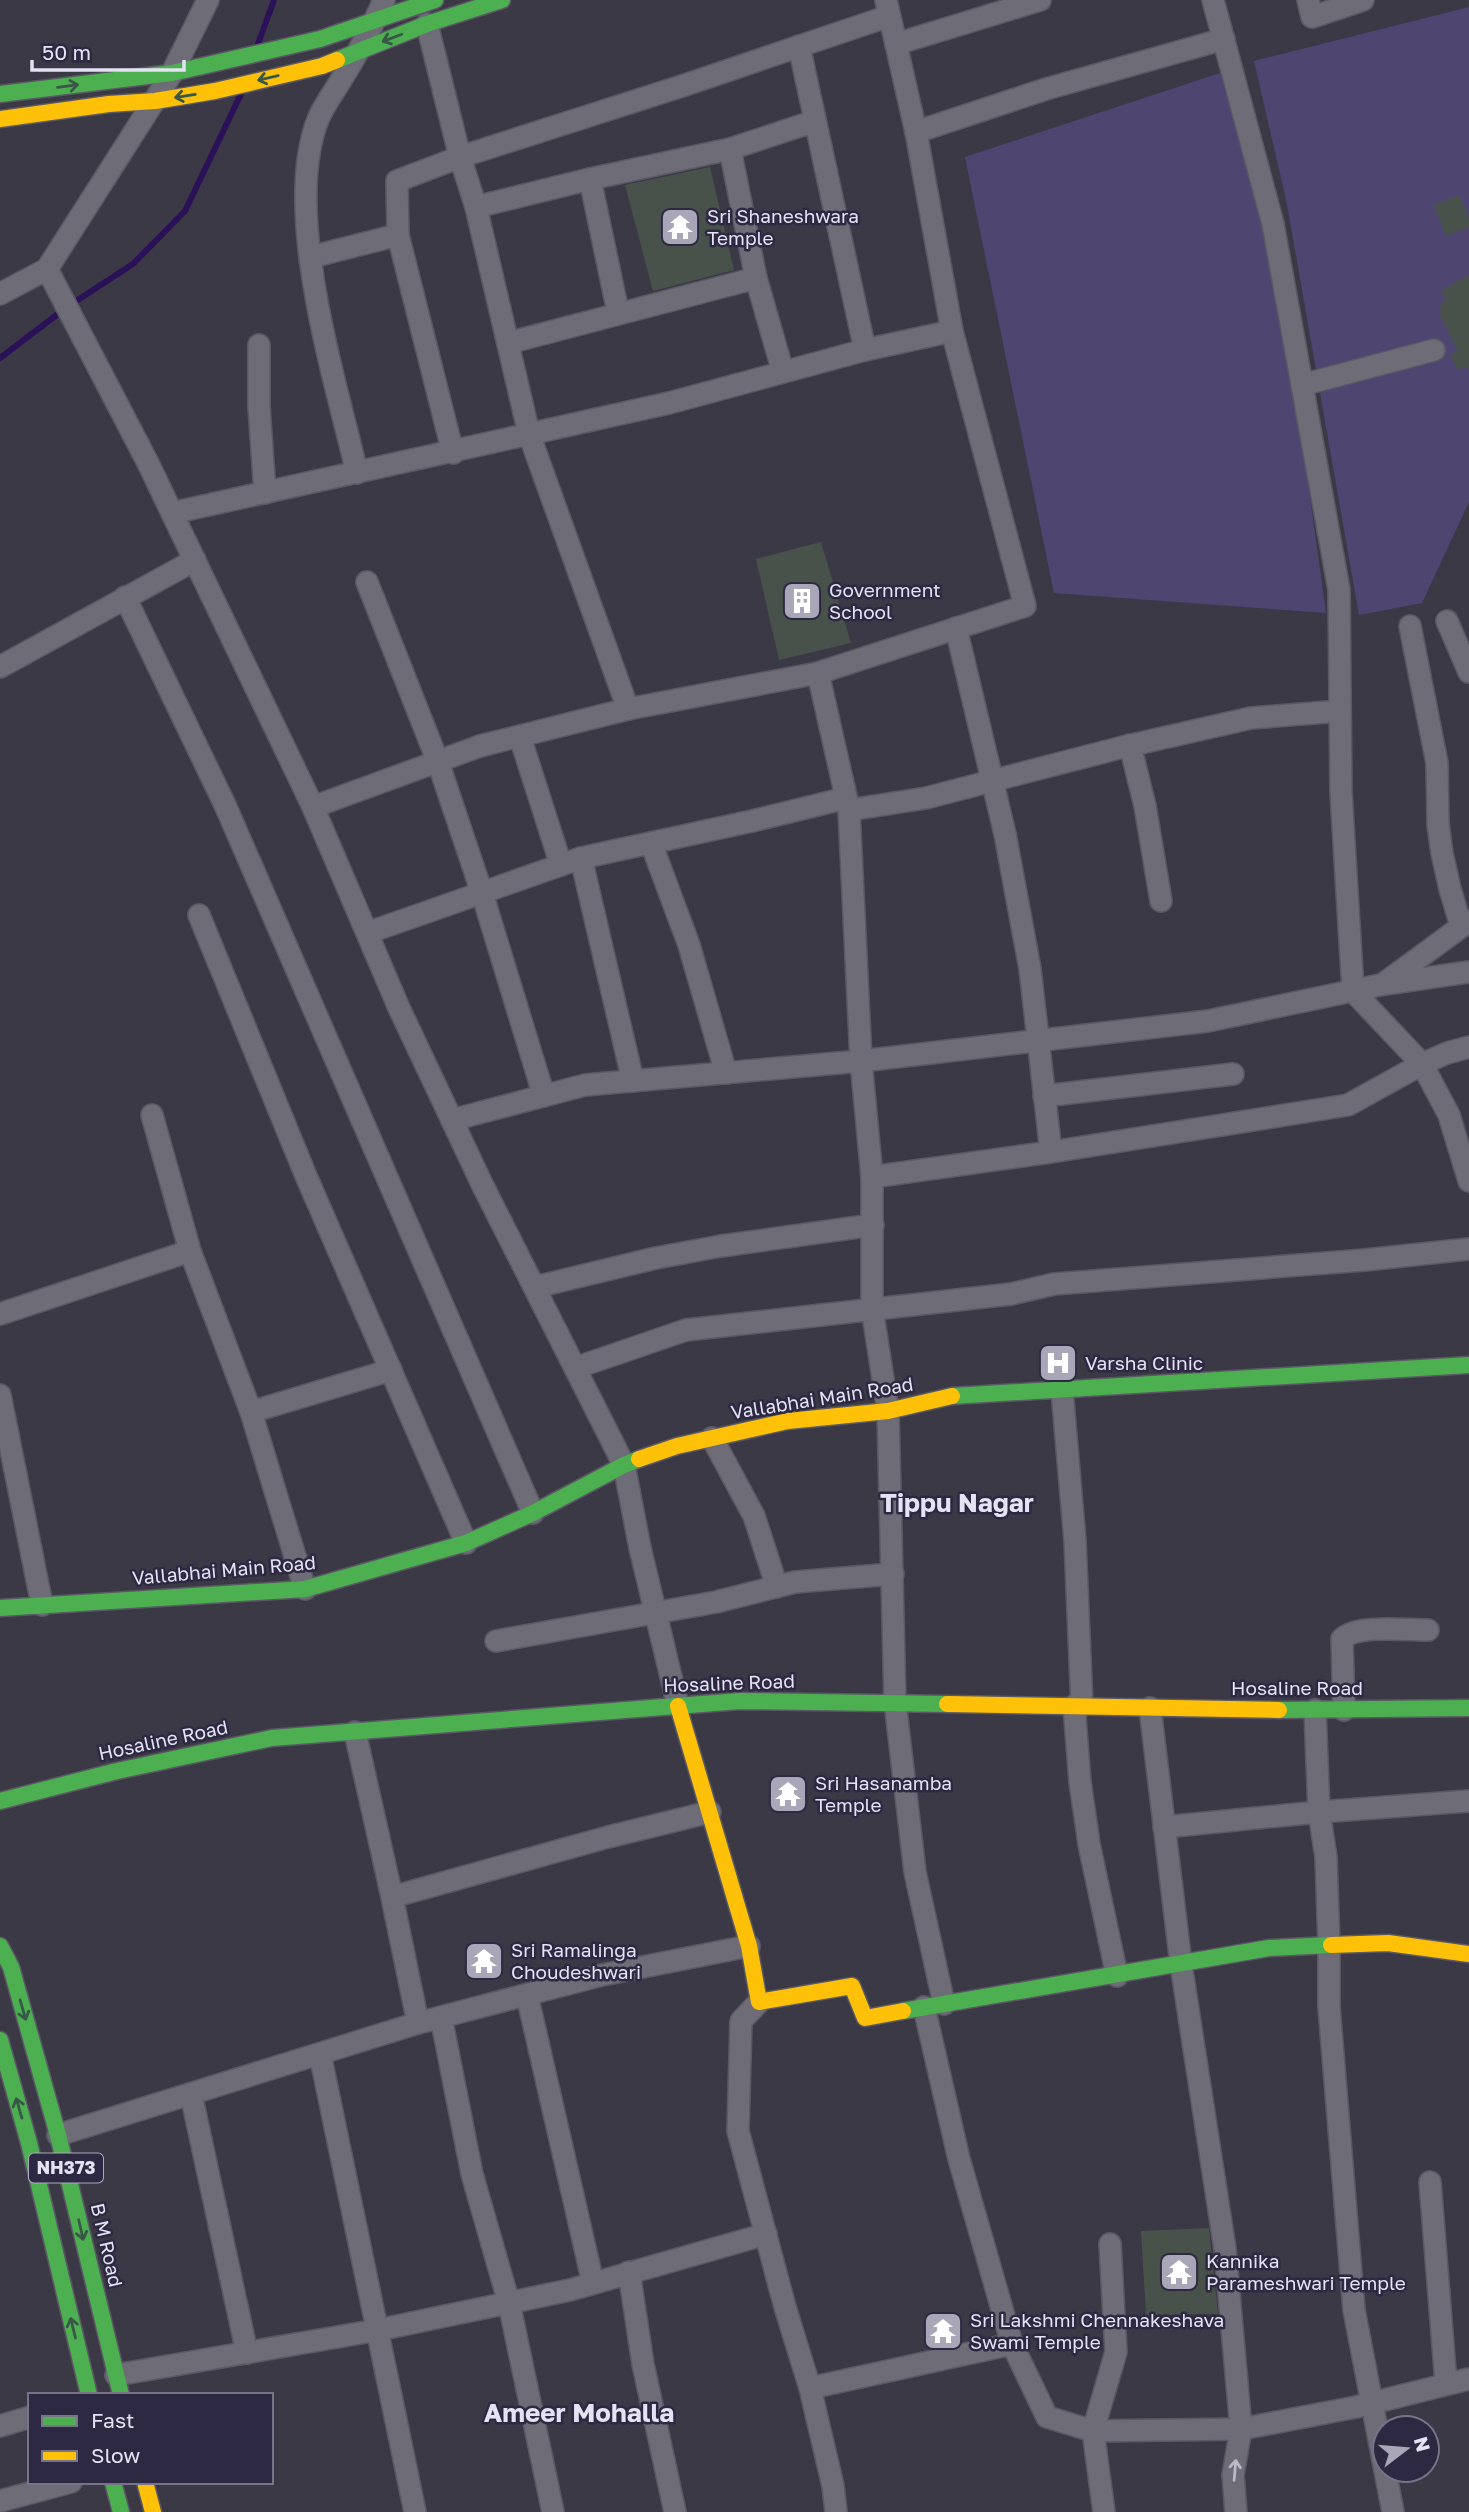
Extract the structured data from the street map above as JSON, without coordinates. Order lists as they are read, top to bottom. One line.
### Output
{"streets":{"main road":["Vallabhai Main Road","Hosaline Road","NH373","B M Road"]},"districts":["Tippu Nagar","Ameer Mohalla"],"places":{"temple":["Sri Shaneshwara Temple","Sri Hasanamba Temple","Sri Ramalinga Choudeshwari","Kannika Parameshwari Temple","Sri Lakshmi Chennakeshava Swami Temple"],"building":["Government School"],"hospital":["Varsha Clinic"]},"legend":["Fast","Slow"],"scale_bar":"50 m","north":"right"}
